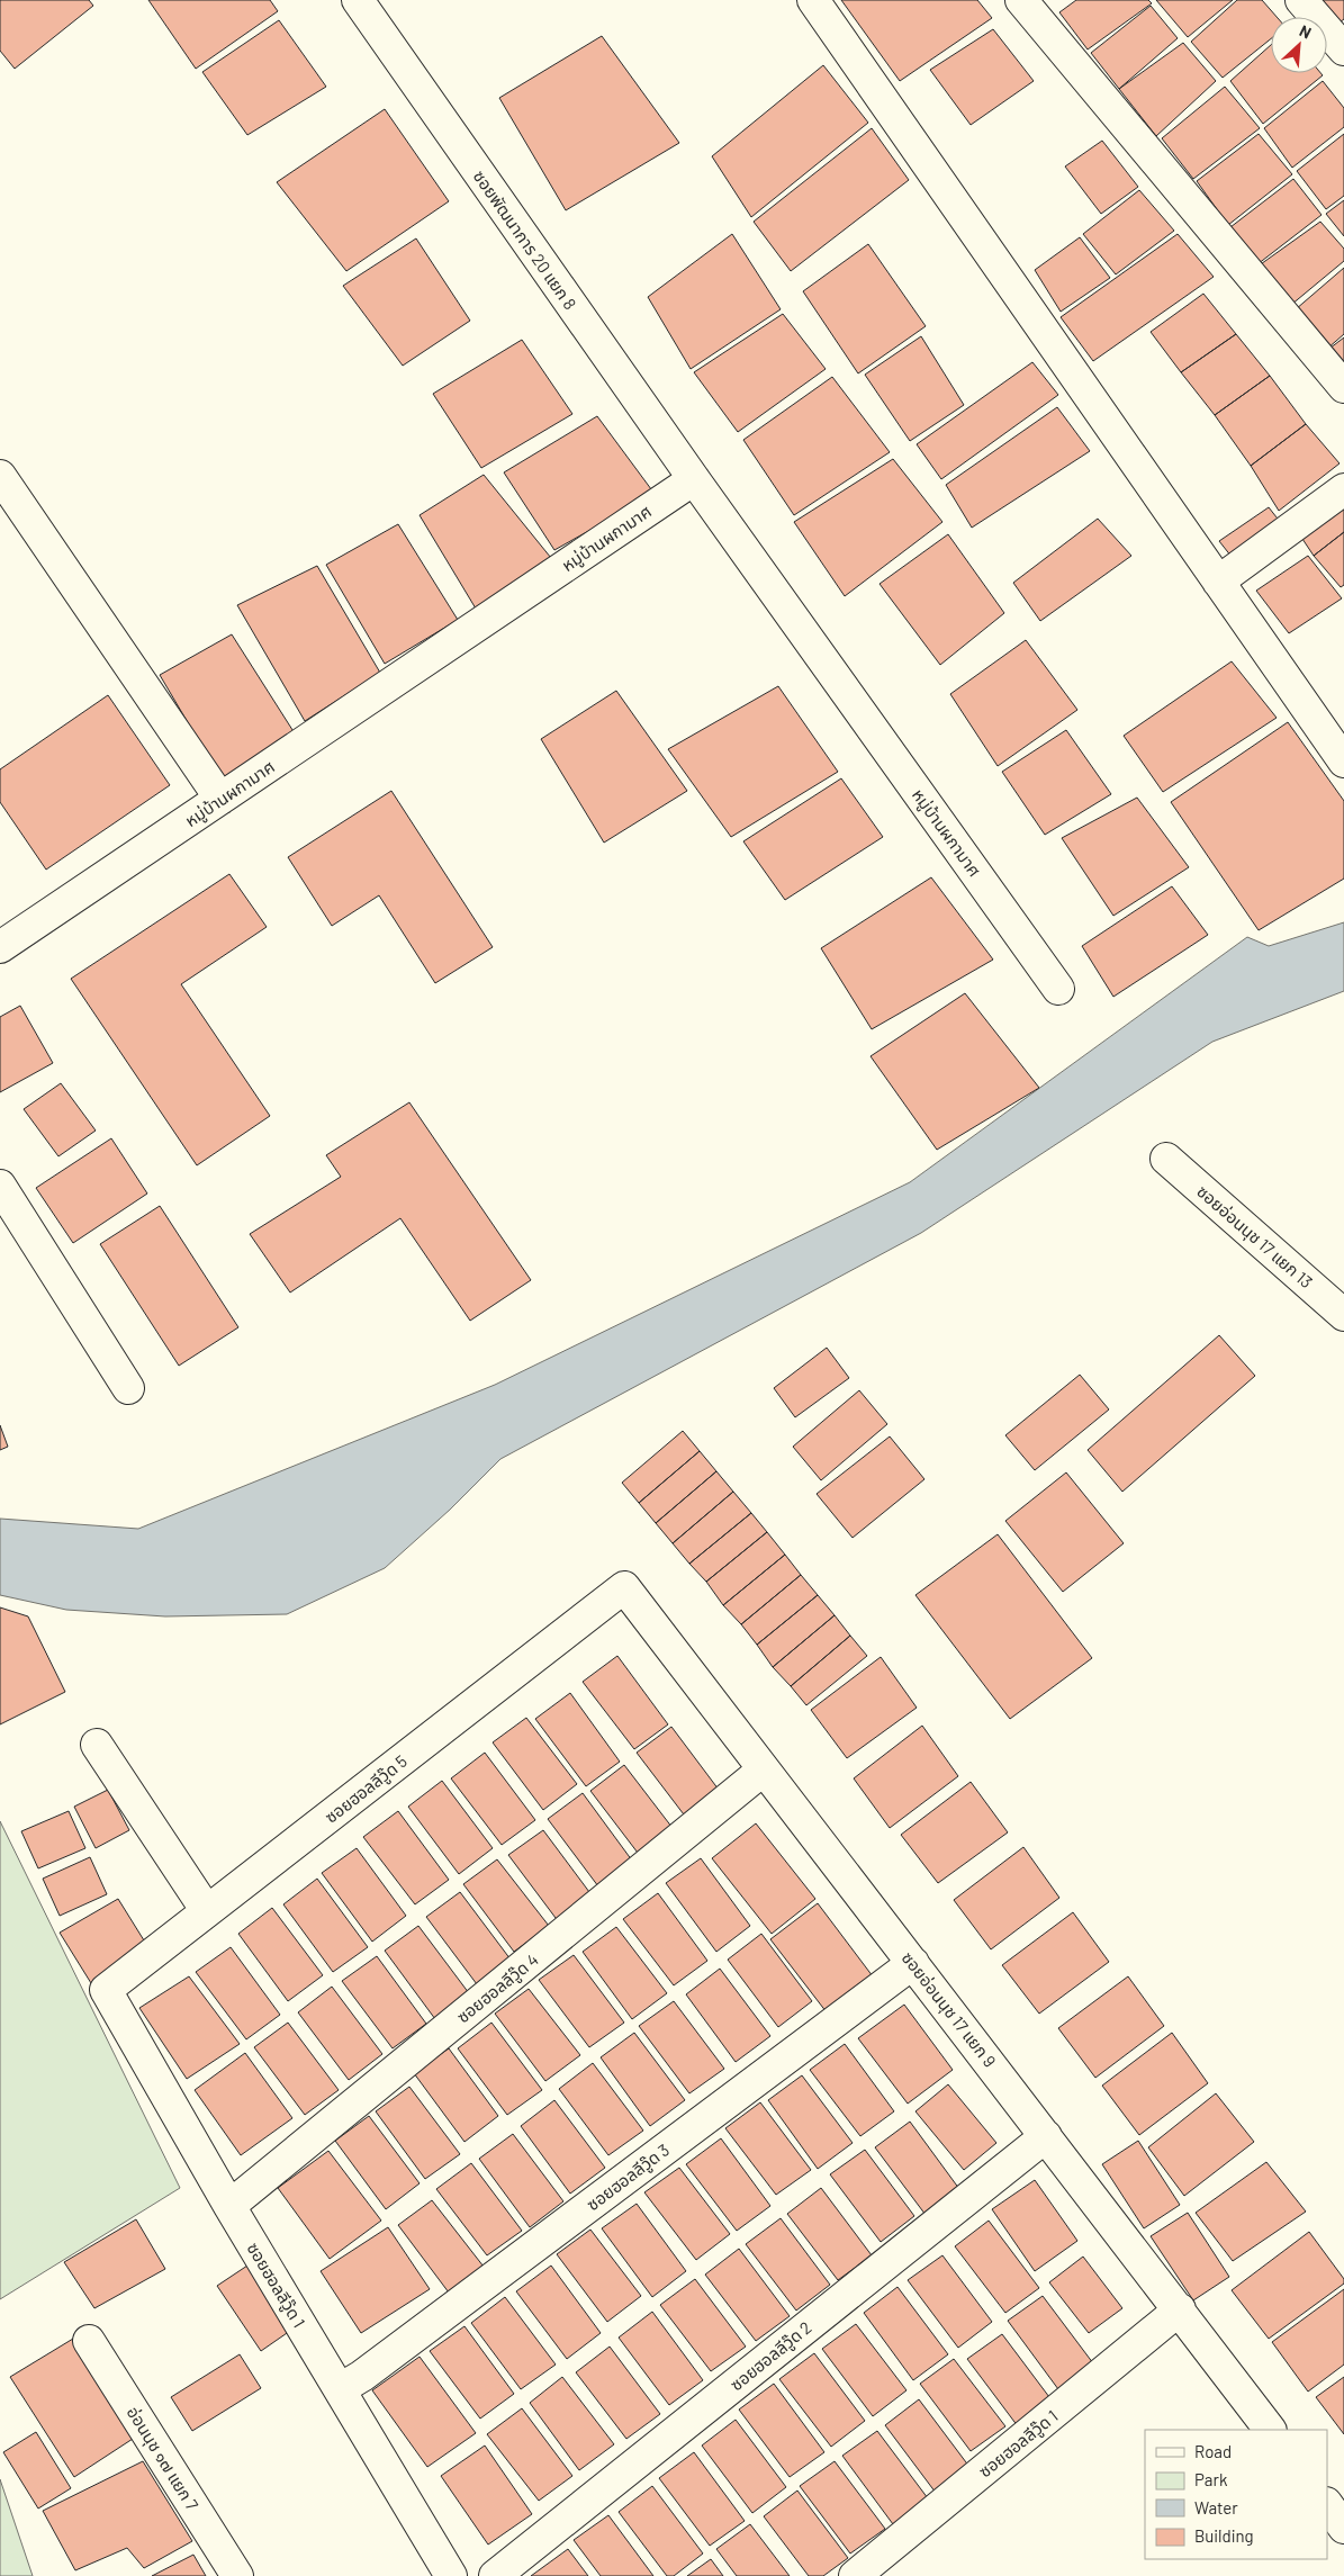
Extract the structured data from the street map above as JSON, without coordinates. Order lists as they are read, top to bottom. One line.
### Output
{"streets":{"street":["ซอยพัฒนาการ 20 แยก 8","หมู่บ้านผกามาศ","ซอยอ่อนนุช 17 แยก 13","ซอยฮอลลีวู๊ด 5","ซอยฮอลลีวู๊ด 4","ซอยอ่อนนุช 17 แยก 9","ซอยฮอลลีวู๊ด 3","ซอยฮอลลีวู๊ด 1","ซอยฮอลลีวู๊ด 2","อ่อนนุช ๑๗ แยก 7"]},"crossings":[["ซอยพัฒนาการ 20 แยก 8","หมู่บ้านผกามาศ"],["ซอยฮอลลีวู๊ด 5","ซอยอ่อนนุช 17 แยก 9"],["ซอยฮอลลีวู๊ด 5","ซอยฮอลลีวู๊ด 1"],["ซอยฮอลลีวู๊ด 4","ซอยอ่อนนุช 17 แยก 9"],["ซอยฮอลลีวู๊ด 4","ซอยฮอลลีวู๊ด 1"],["ซอยอ่อนนุช 17 แยก 9","ซอยฮอลลีวู๊ด 3"],["ซอยอ่อนนุช 17 แยก 9","ซอยฮอลลีวู๊ด 1"],["ซอยอ่อนนุช 17 แยก 9","ซอยฮอลลีวู๊ด 2"],["ซอยฮอลลีวู๊ด 3","ซอยฮอลลีวู๊ด 1"]],"legend":["Road","Park","Water","Building"],"north":"top right"}
